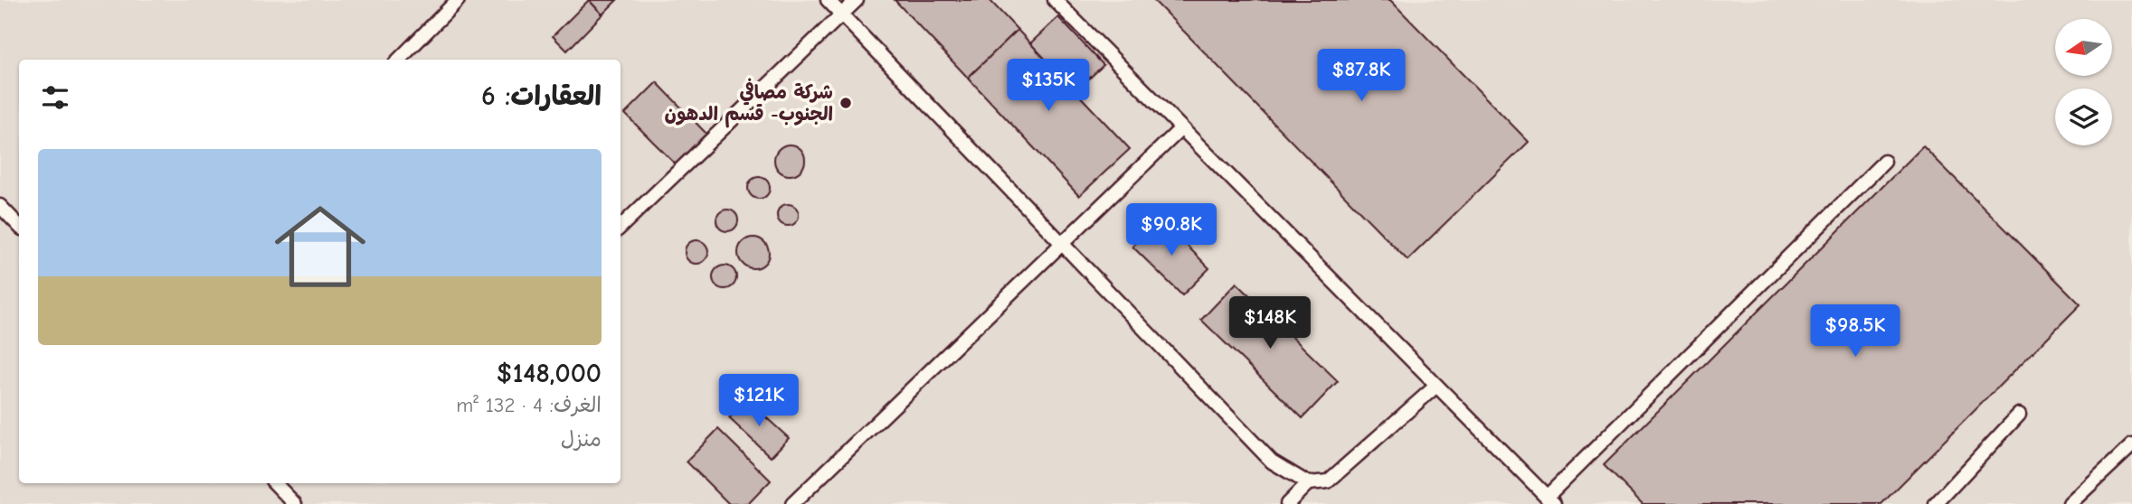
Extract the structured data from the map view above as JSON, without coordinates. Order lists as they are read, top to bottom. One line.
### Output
{"places":["شركة مصافي الجنوب- قسم الدهون"],"north":"left","page":{"price":["$87.8K","$135K","$90.8K","$148K","$98.5K","$121K"],"heading":"العقارات: 6","list":[{"name":"$148,000","note":"الغرف: 4 · 132 m² · منزل"}]}}
